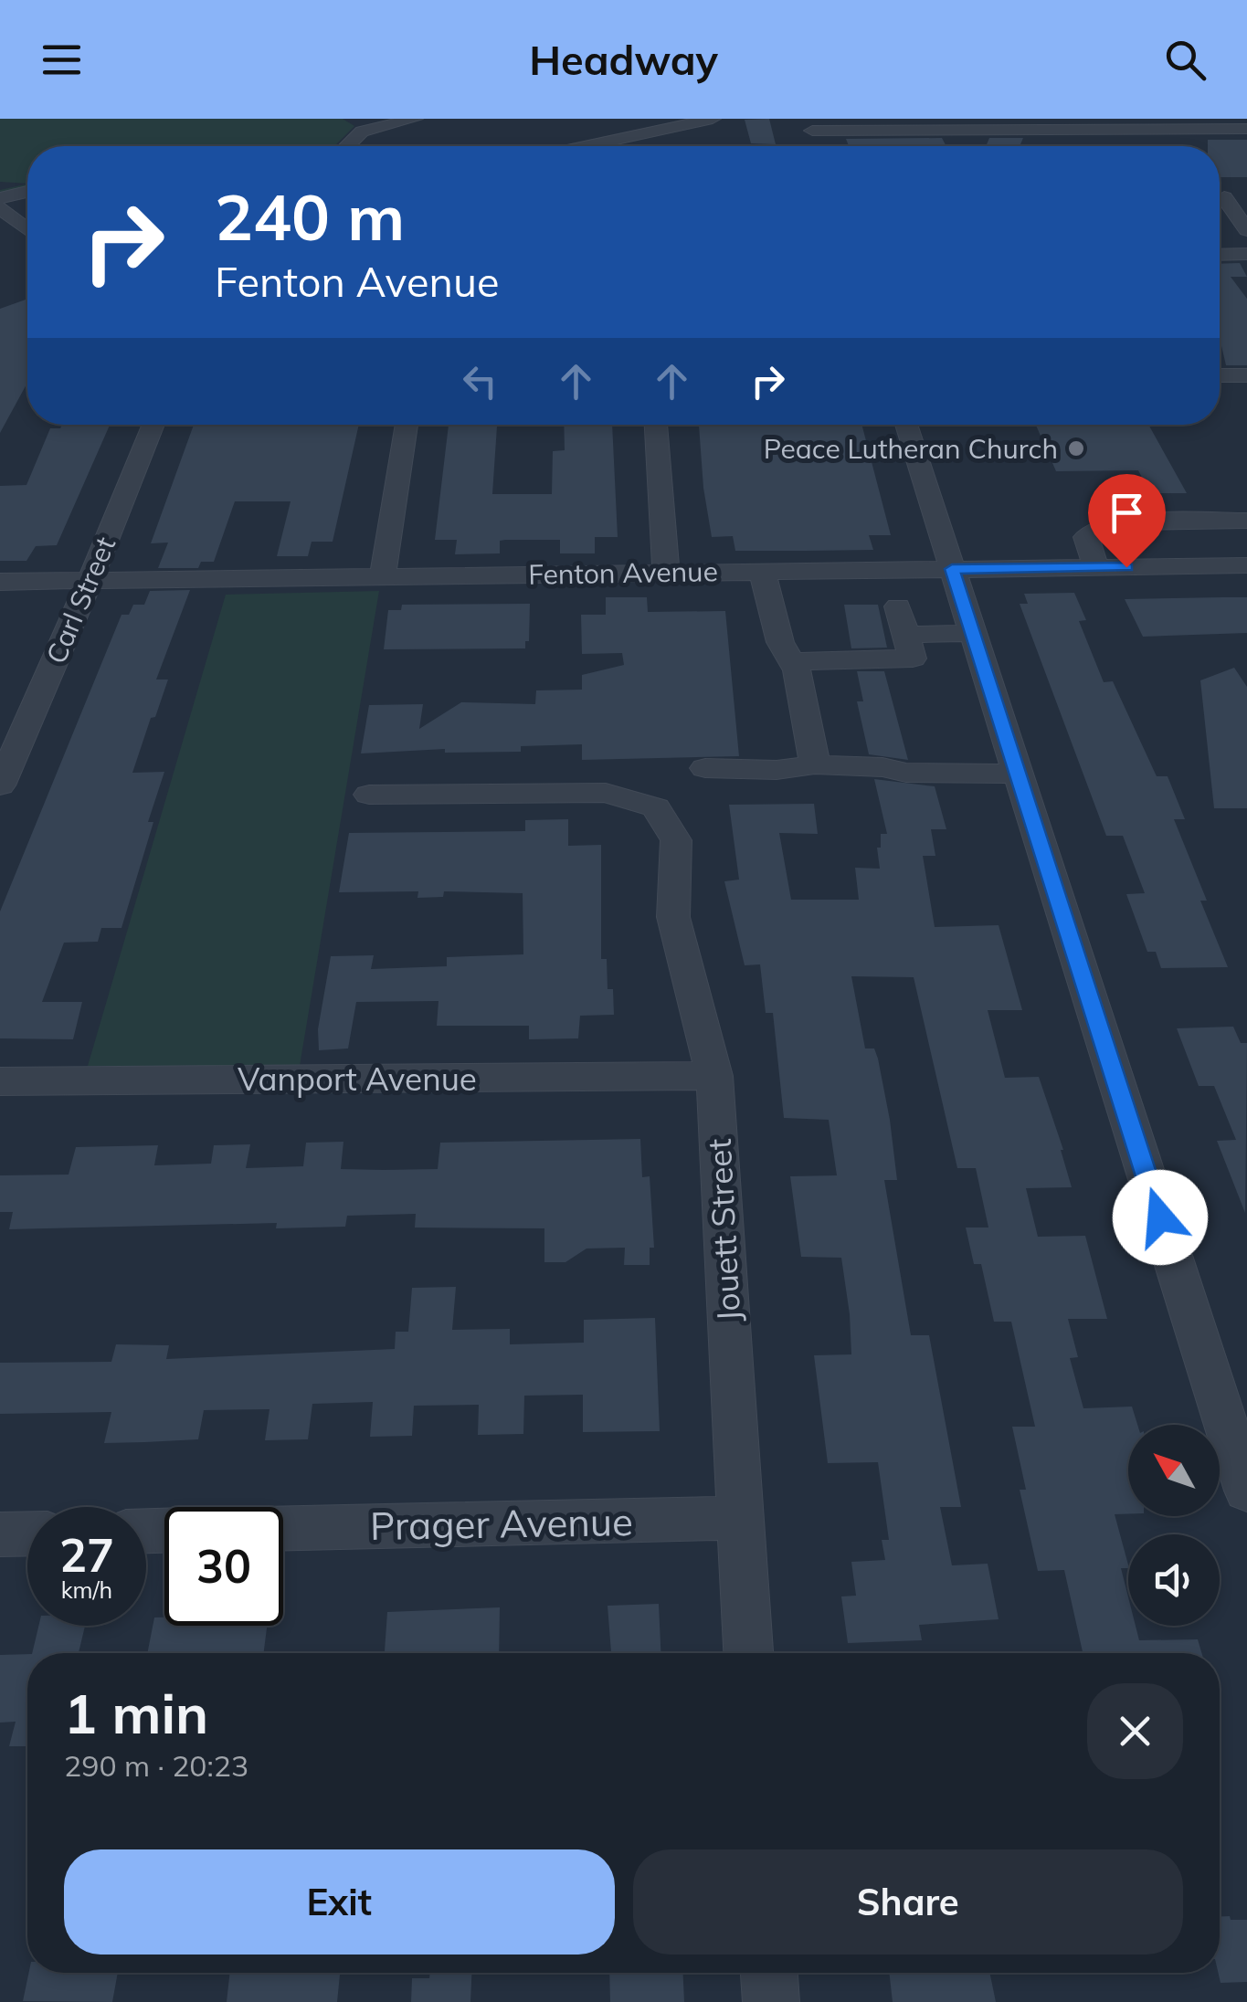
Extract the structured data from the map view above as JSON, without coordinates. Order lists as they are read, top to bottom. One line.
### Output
{"streets":{"street":["Fenton Avenue","Carl Street","Vanport Avenue","Jouett Street","Prager Avenue"]},"crossings":[["Fenton Avenue","Carl Street"],["Vanport Avenue","Jouett Street"],["Jouett Street","Prager Avenue"]],"places":["Peace Lutheran Church"],"north":"top left","page":{"header":"Headway","turn":["240 m","Fenton Avenue"],"speed":"27 km/h","limit":"30","heading":["1 min","290 m · 20:23"],"buttons":["Exit","Share"]}}
